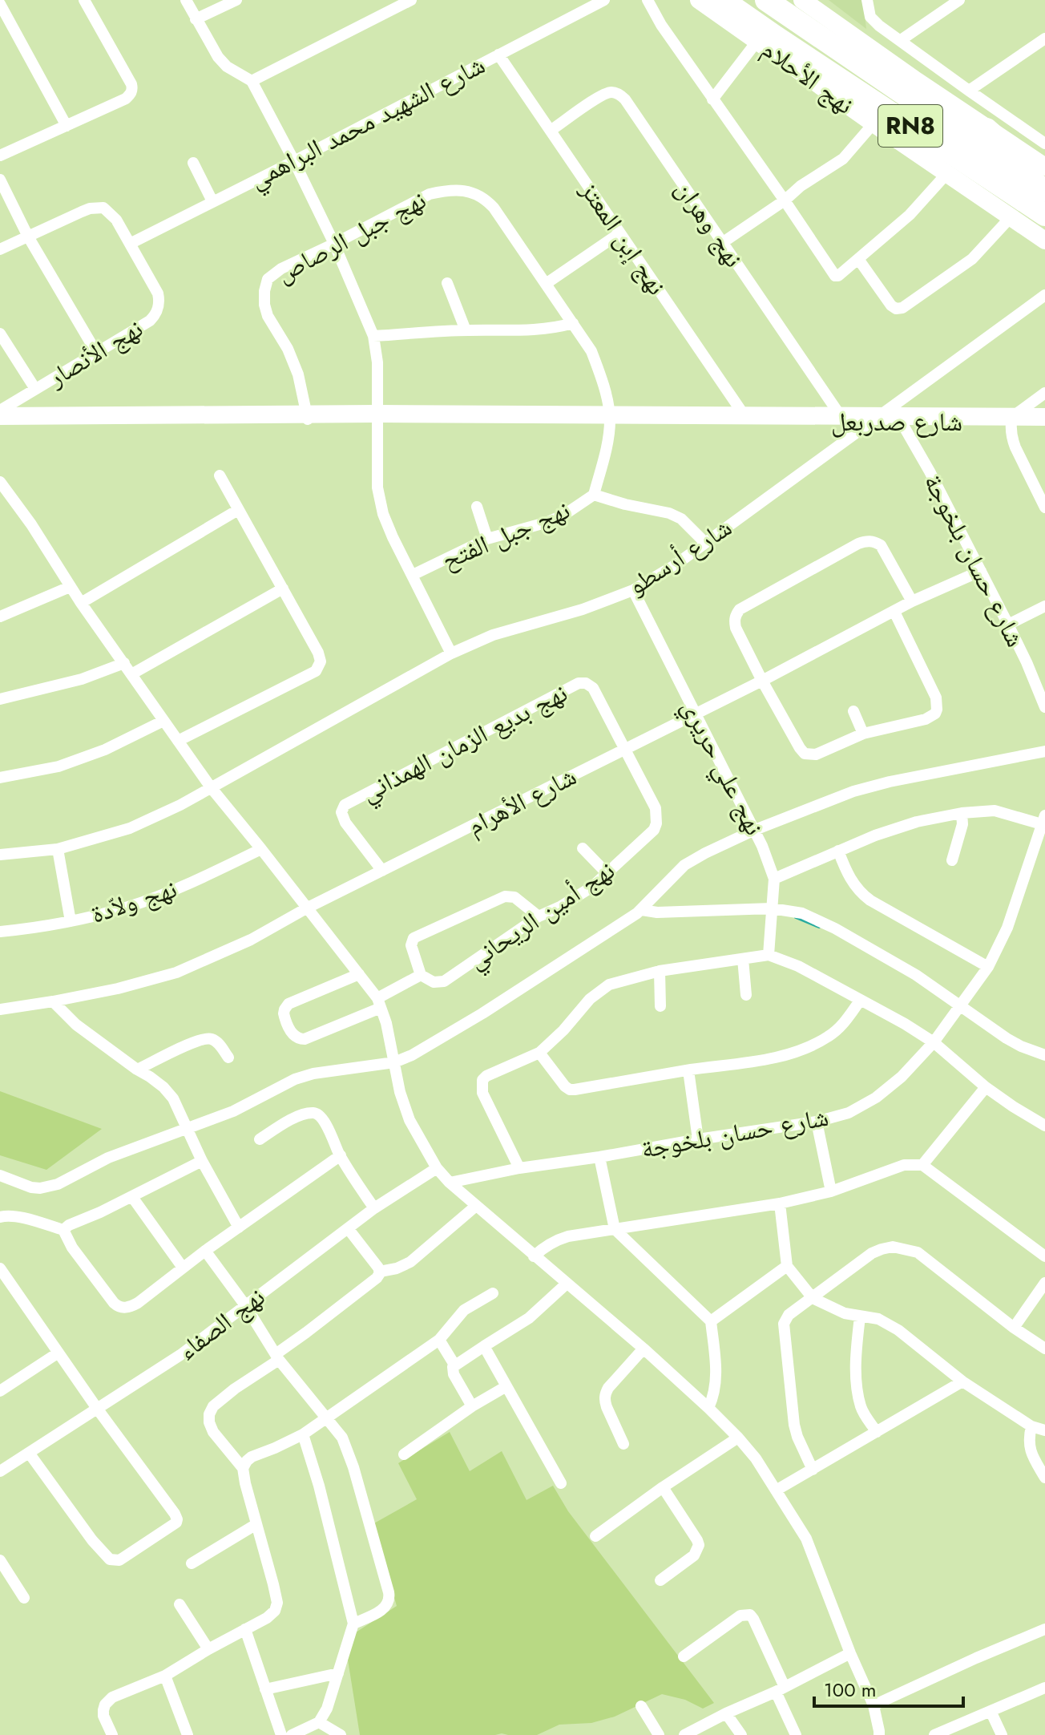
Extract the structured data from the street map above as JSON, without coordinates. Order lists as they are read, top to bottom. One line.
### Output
{"streets":{"highway":["RN8"],"street":["نهج الأحلام","شارع الشهيد محمد البراهمي","نهج وهران","نهج جبل الرصاص","نهج إبن المعتز","نهج الأنصار","شارع صدربعل","نهج جبل الفتح","شارع أرسطو","شارع حسان بلخوجة","نهج بديع الزمان الهمذاني","نهج علي حريري","شارع الأهرام","نهج ولاّدة","نهج أمين الريحاني","نهج الصفاء"]},"crossings":[["نهج الأحلام","RN8"],["شارع الشهيد محمد البراهمي","نهج إبن المعتز"],["شارع الشهيد محمد البراهمي","نهج الأنصار"],["نهج وهران","نهج إبن المعتز"],["نهج وهران","شارع صدربعل"],["نهج جبل الرصاص","شارع صدربعل"],["نهج جبل الرصاص","نهج جبل الفتح"],["نهج إبن المعتز","شارع صدربعل"],["شارع صدربعل","نهج جبل الفتح"],["شارع صدربعل","شارع أرسطو"],["شارع صدربعل","شارع حسان بلخوجة"],["شارع أرسطو","نهج علي حريري"],["شارع حسان بلخوجة","شارع الأهرام"],["نهج بديع الزمان الهمذاني","شارع الأهرام"],["نهج بديع الزمان الهمذاني","نهج أمين الريحاني"],["نهج علي حريري","شارع الأهرام"],["شارع الأهرام","نهج أمين الريحاني"]],"scale_bar":"100 m"}
